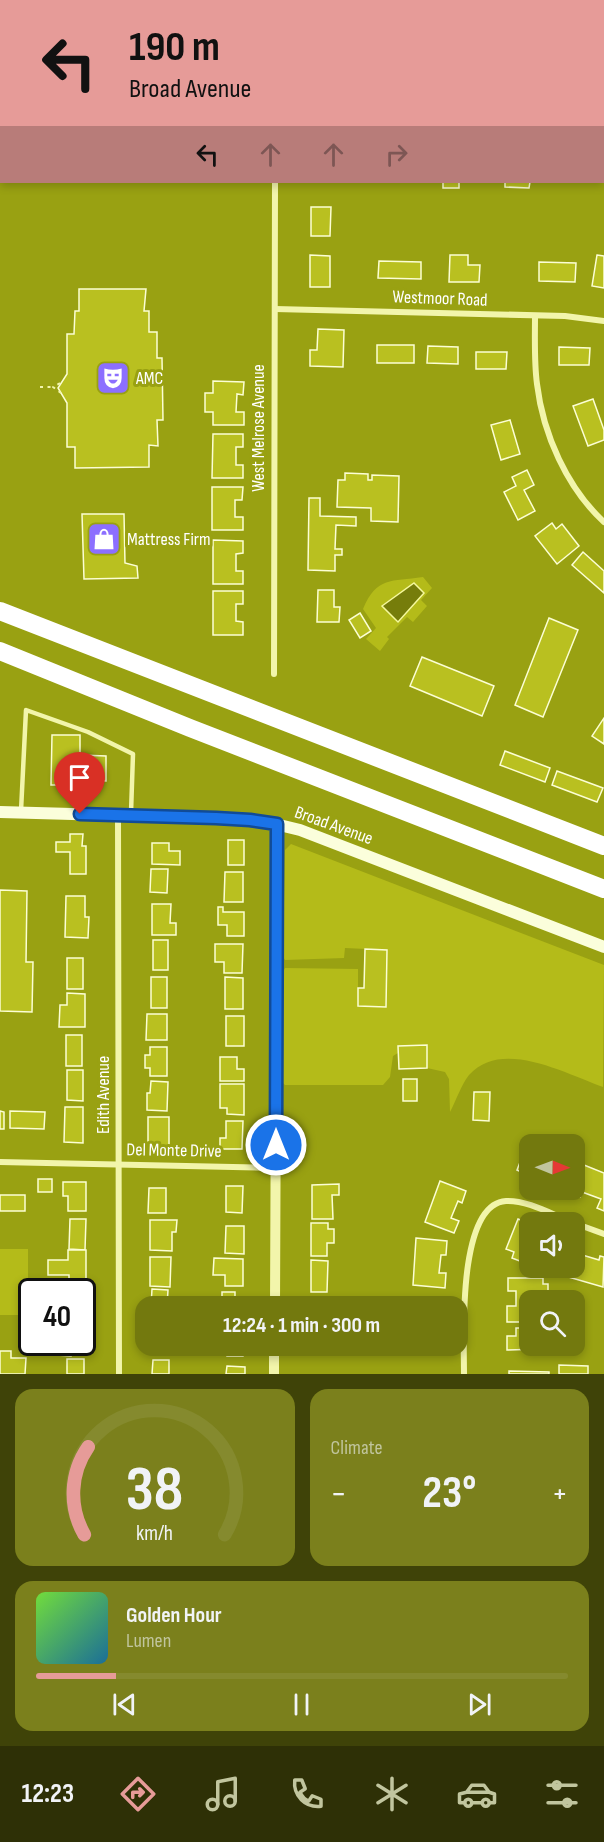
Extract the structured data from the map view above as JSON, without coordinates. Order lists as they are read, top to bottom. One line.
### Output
{"streets":{"main road":["Broad Avenue"],"street":["Westmoor Road","West Melrose Avenue","Edith Avenue","Del Monte Drive"]},"crossings":[["Westmoor Road","West Melrose Avenue"],["Broad Avenue","Edith Avenue"],["Edith Avenue","Del Monte Drive"]],"places":{"theatre":["AMC"],"shop":["Mattress Firm"]},"north":"right","page":{"turn":["190 m","Broad Avenue"],"limit":"40","trip":"12:24 · 1 min · 300 m","tile":"Climate","heat":["−","23°","+"],"song":["Golden Hour","Lumen"],"tabs":"12:23","gauge":["38","km/h"]}}
